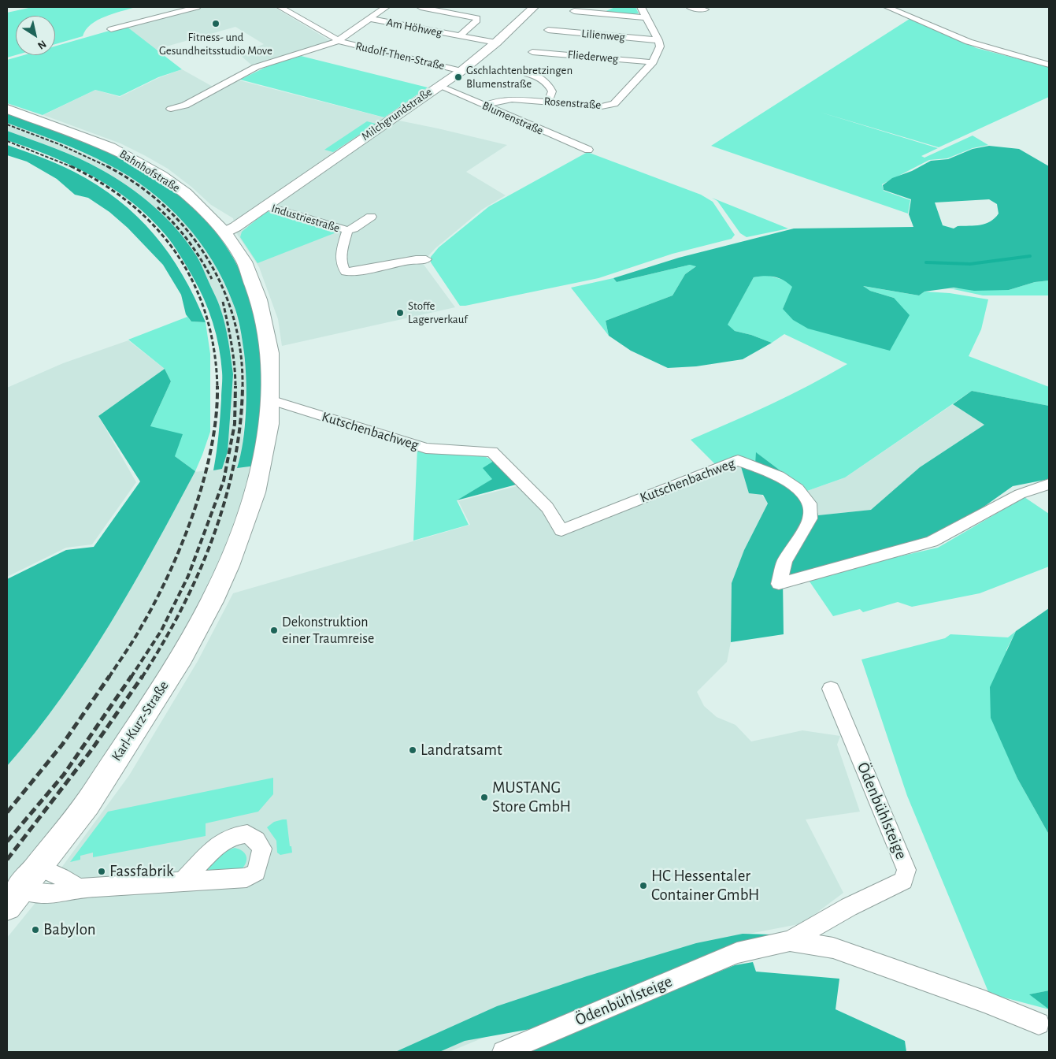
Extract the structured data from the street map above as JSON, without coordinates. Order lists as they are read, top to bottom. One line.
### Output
{"streets":{"main road":["Bahnhofstraße","Karl-Kurz-Straße"],"street":["Am Höhweg","Lilienweg","Rudolf-Then-Straße","Fliederweg","Rosenstraße","Milchgrundstraße","Blumenstraße","Industriestraße","Kutschenbachweg","Ödenbühlsteige"]},"crossings":[["Am Höhweg","Rudolf-Then-Straße"],["Am Höhweg","Milchgrundstraße"],["Lilienweg","Rosenstraße"],["Rudolf-Then-Straße","Milchgrundstraße"],["Fliederweg","Rosenstraße"],["Rosenstraße","Blumenstraße"],["Milchgrundstraße","Blumenstraße"],["Milchgrundstraße","Bahnhofstraße"],["Milchgrundstraße","Industriestraße"],["Bahnhofstraße","Kutschenbachweg"],["Bahnhofstraße","Karl-Kurz-Straße"],["Kutschenbachweg","Karl-Kurz-Straße"]],"places":["Fitness- und Gesundheitsstudio Move","Gschlachtenbretzingen Blumenstraße","Stoffe Lagerverkauf","Dekonstruktion einer Traumreise","Landratsamt","MUSTANG Store GmbH","Fassfabrik","HC Hessentaler Container GmbH","Babylon"],"north":"bottom right"}
